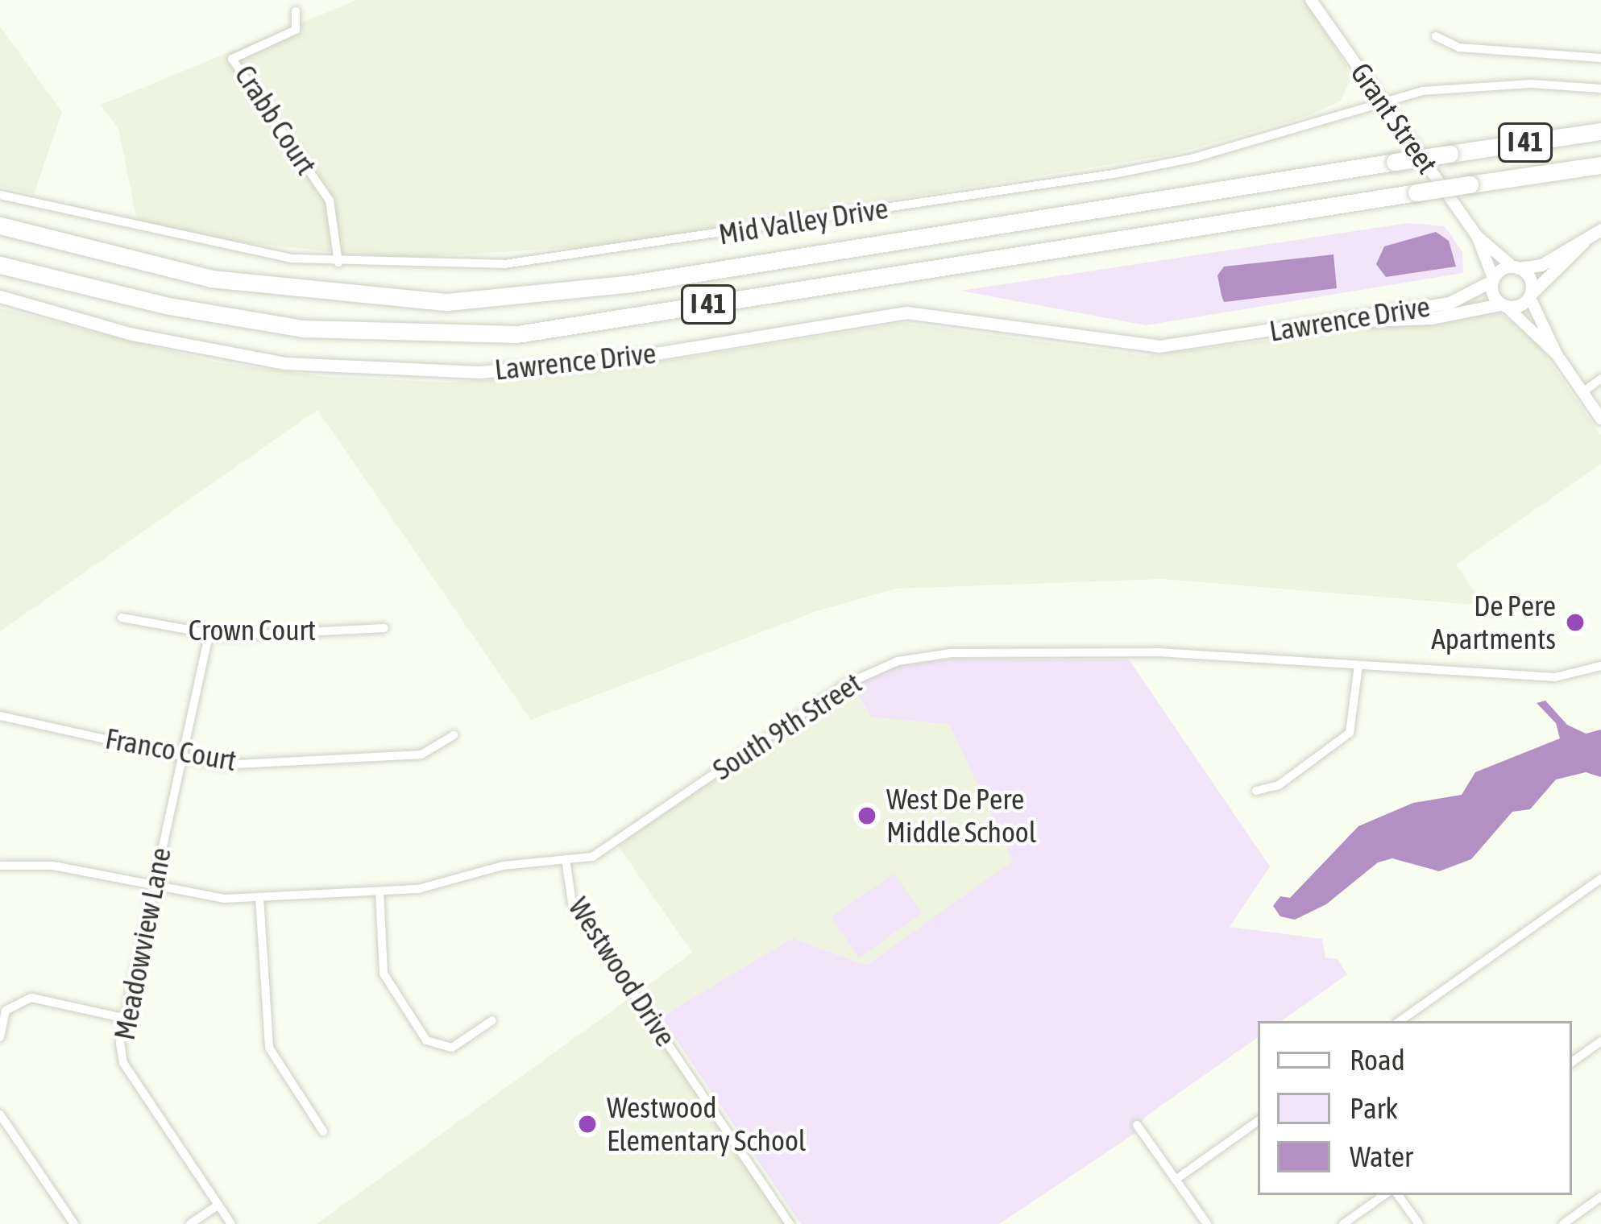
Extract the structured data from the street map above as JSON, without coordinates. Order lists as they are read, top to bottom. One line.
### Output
{"streets":{"highway":["I 41"],"main road":["Lawrence Drive"],"street":["Grant Street","Crabb Court","Mid Valley Drive","Crown Court","South 9th Street","Franco Court","Meadowview Lane","Westwood Drive"]},"crossings":[["Grant Street","Mid Valley Drive"],["Grant Street","Lawrence Drive"],["Crabb Court","Mid Valley Drive"],["Crown Court","Meadowview Lane"],["South 9th Street","Meadowview Lane"],["South 9th Street","Westwood Drive"],["Franco Court","Meadowview Lane"]],"places":["De Pere Apartments","West De Pere Middle School","Westwood Elementary School"],"legend":["Road","Park","Water"]}
